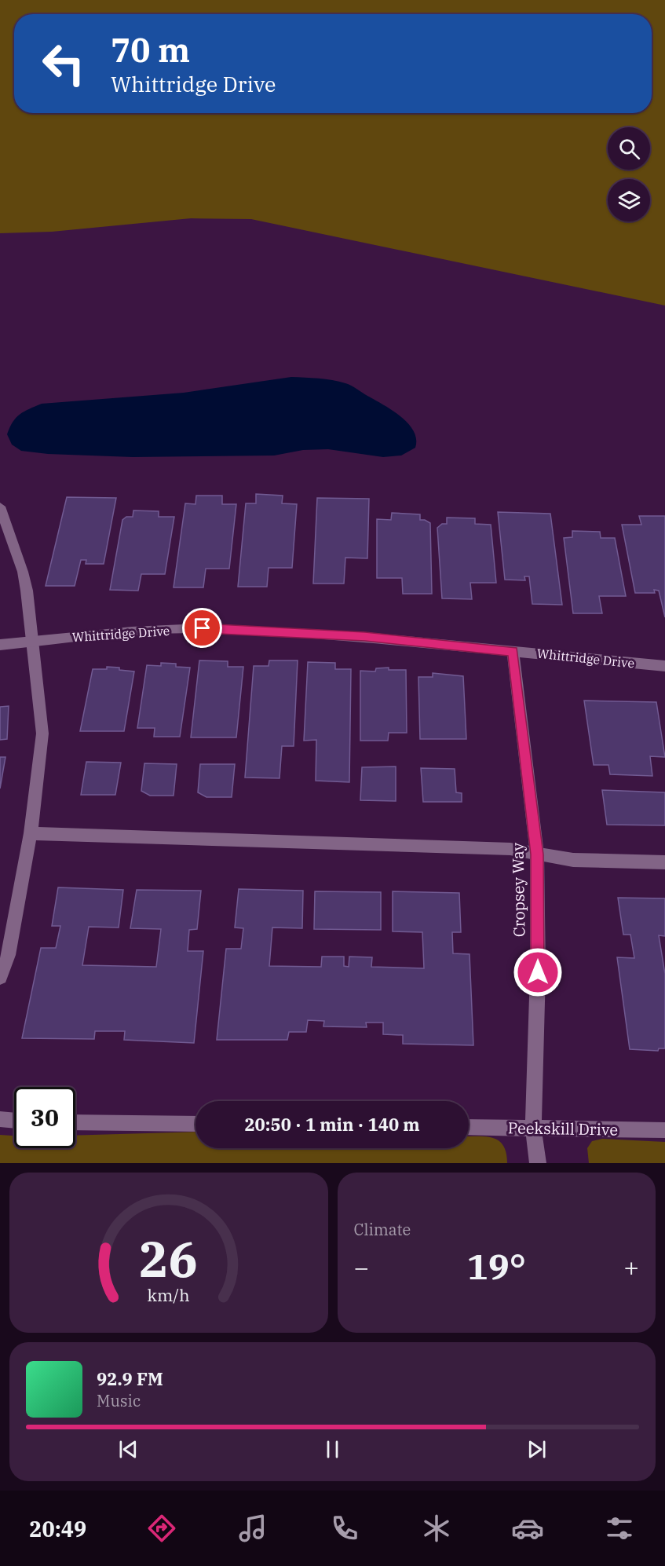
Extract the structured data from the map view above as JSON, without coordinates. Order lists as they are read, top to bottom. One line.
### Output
{"streets":{"street":["Whittridge Drive","Cropsey Way","Peekskill Drive"]},"crossings":[["Whittridge Drive","Cropsey Way"],["Cropsey Way","Peekskill Drive"]],"page":{"turn":["70 m","Whittridge Drive"],"limit":"30","trip":"20:50 · 1 min · 140 m","tile":"Climate","heat":["−","19°","+"],"song":["92.9 FM","Music"],"tabs":"20:49","gauge":["26","km/h"]}}
